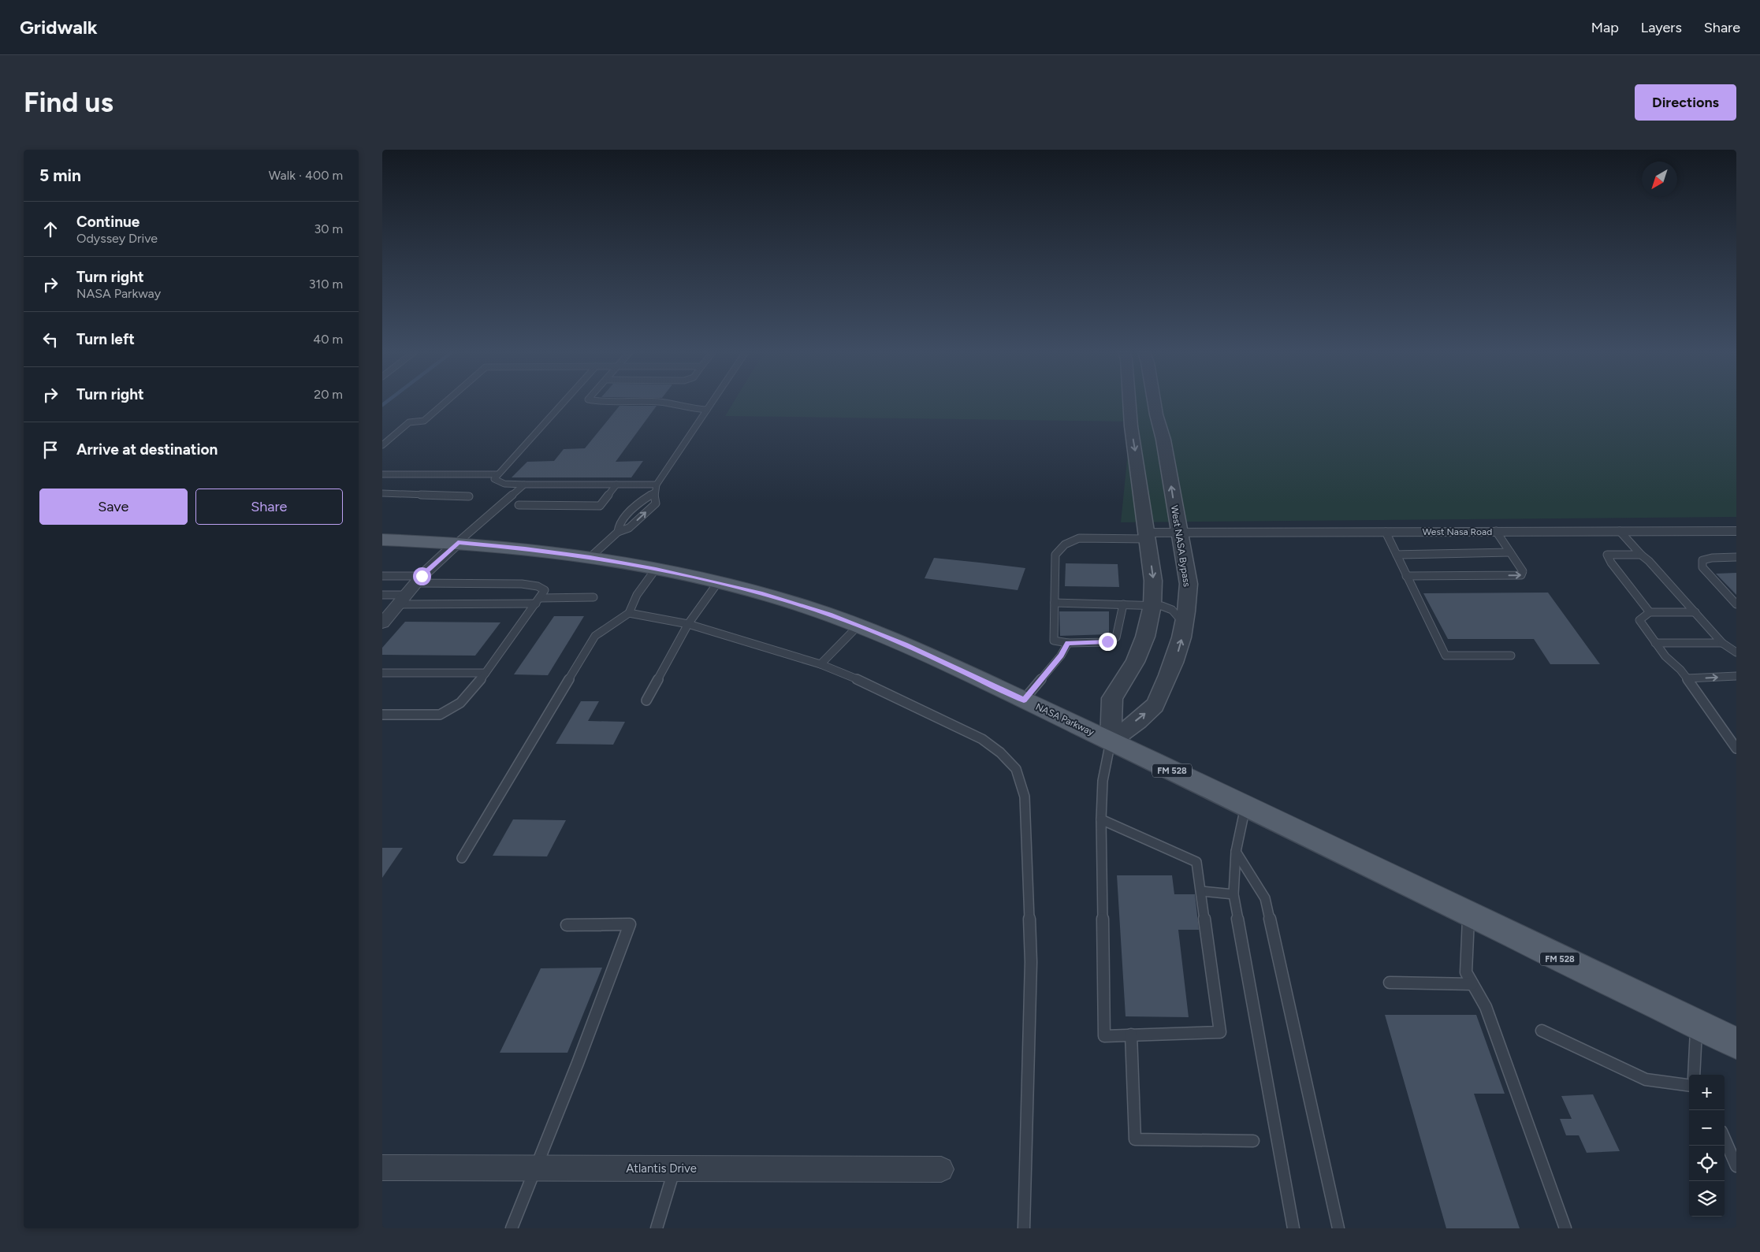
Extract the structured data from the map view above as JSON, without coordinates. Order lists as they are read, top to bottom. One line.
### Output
{"streets":{"main road":["NASA Parkway","FM 528"],"street":["West Nasa Road","West NASA Bypass","Atlantis Drive"]},"crossings":[["West Nasa Road","West NASA Bypass"],["West NASA Bypass","NASA Parkway"],["West NASA Bypass","FM 528"],["NASA Parkway","FM 528"]],"north":"bottom left","page":{"header":"Gridwalk","nav":["Map","Layers","Share"],"buttons":["Directions",["Save","Share"]],"title":"Find us","heading":["5 min","Walk · 400 m"],"list":[["Continue","Odyssey Drive","30 m"],["Turn right","NASA Parkway","310 m"],["Turn left","40 m"],["Turn right","20 m"],"Arrive at destination"],"map_buttons":["+","−"]}}
